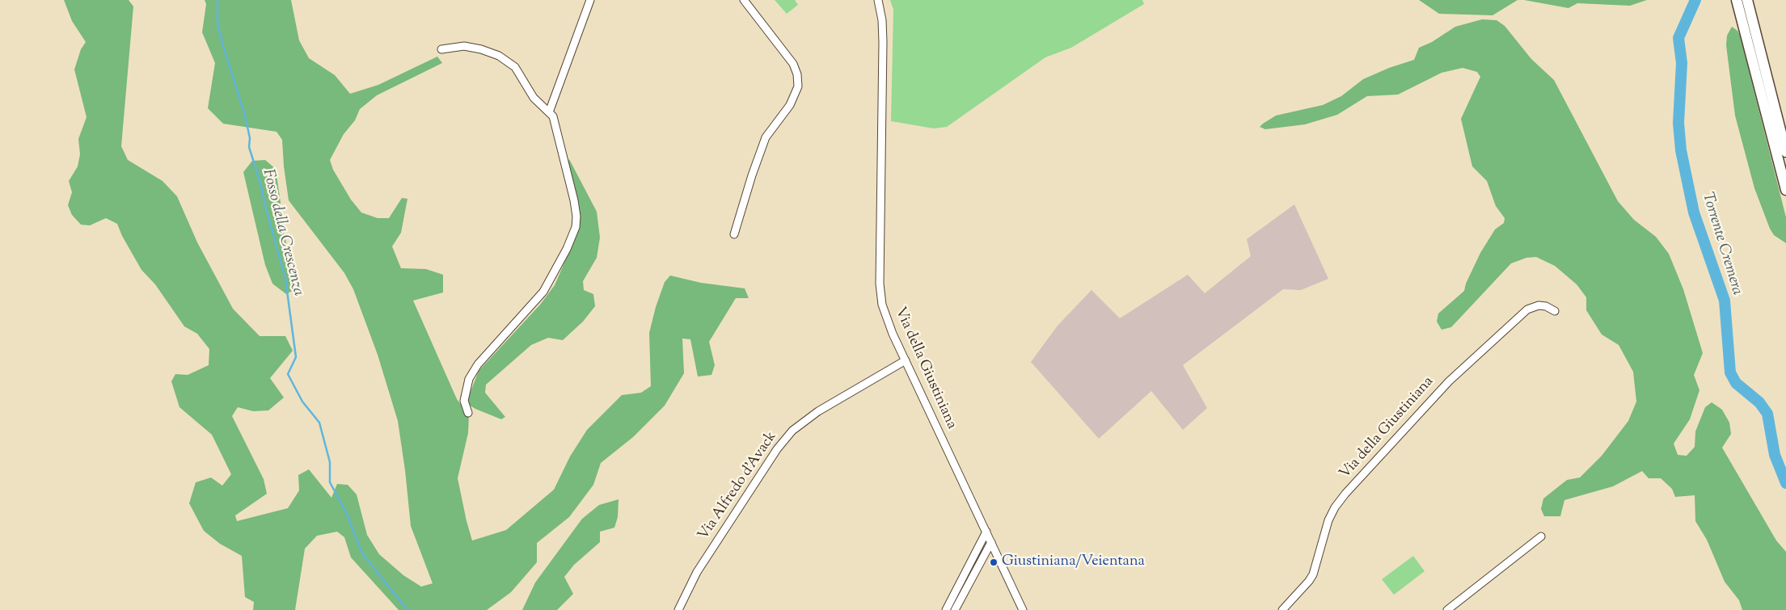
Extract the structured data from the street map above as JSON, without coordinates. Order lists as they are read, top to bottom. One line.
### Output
{"streets":{"street":["Via della Giustiniana","Via Alfredo d'Avack"]},"crossings":[["Via della Giustiniana","Via Alfredo d'Avack"]],"water":["Fosso della Crescenza","Torrente Cremera"],"places":["Giustiniana/Veientana"]}
